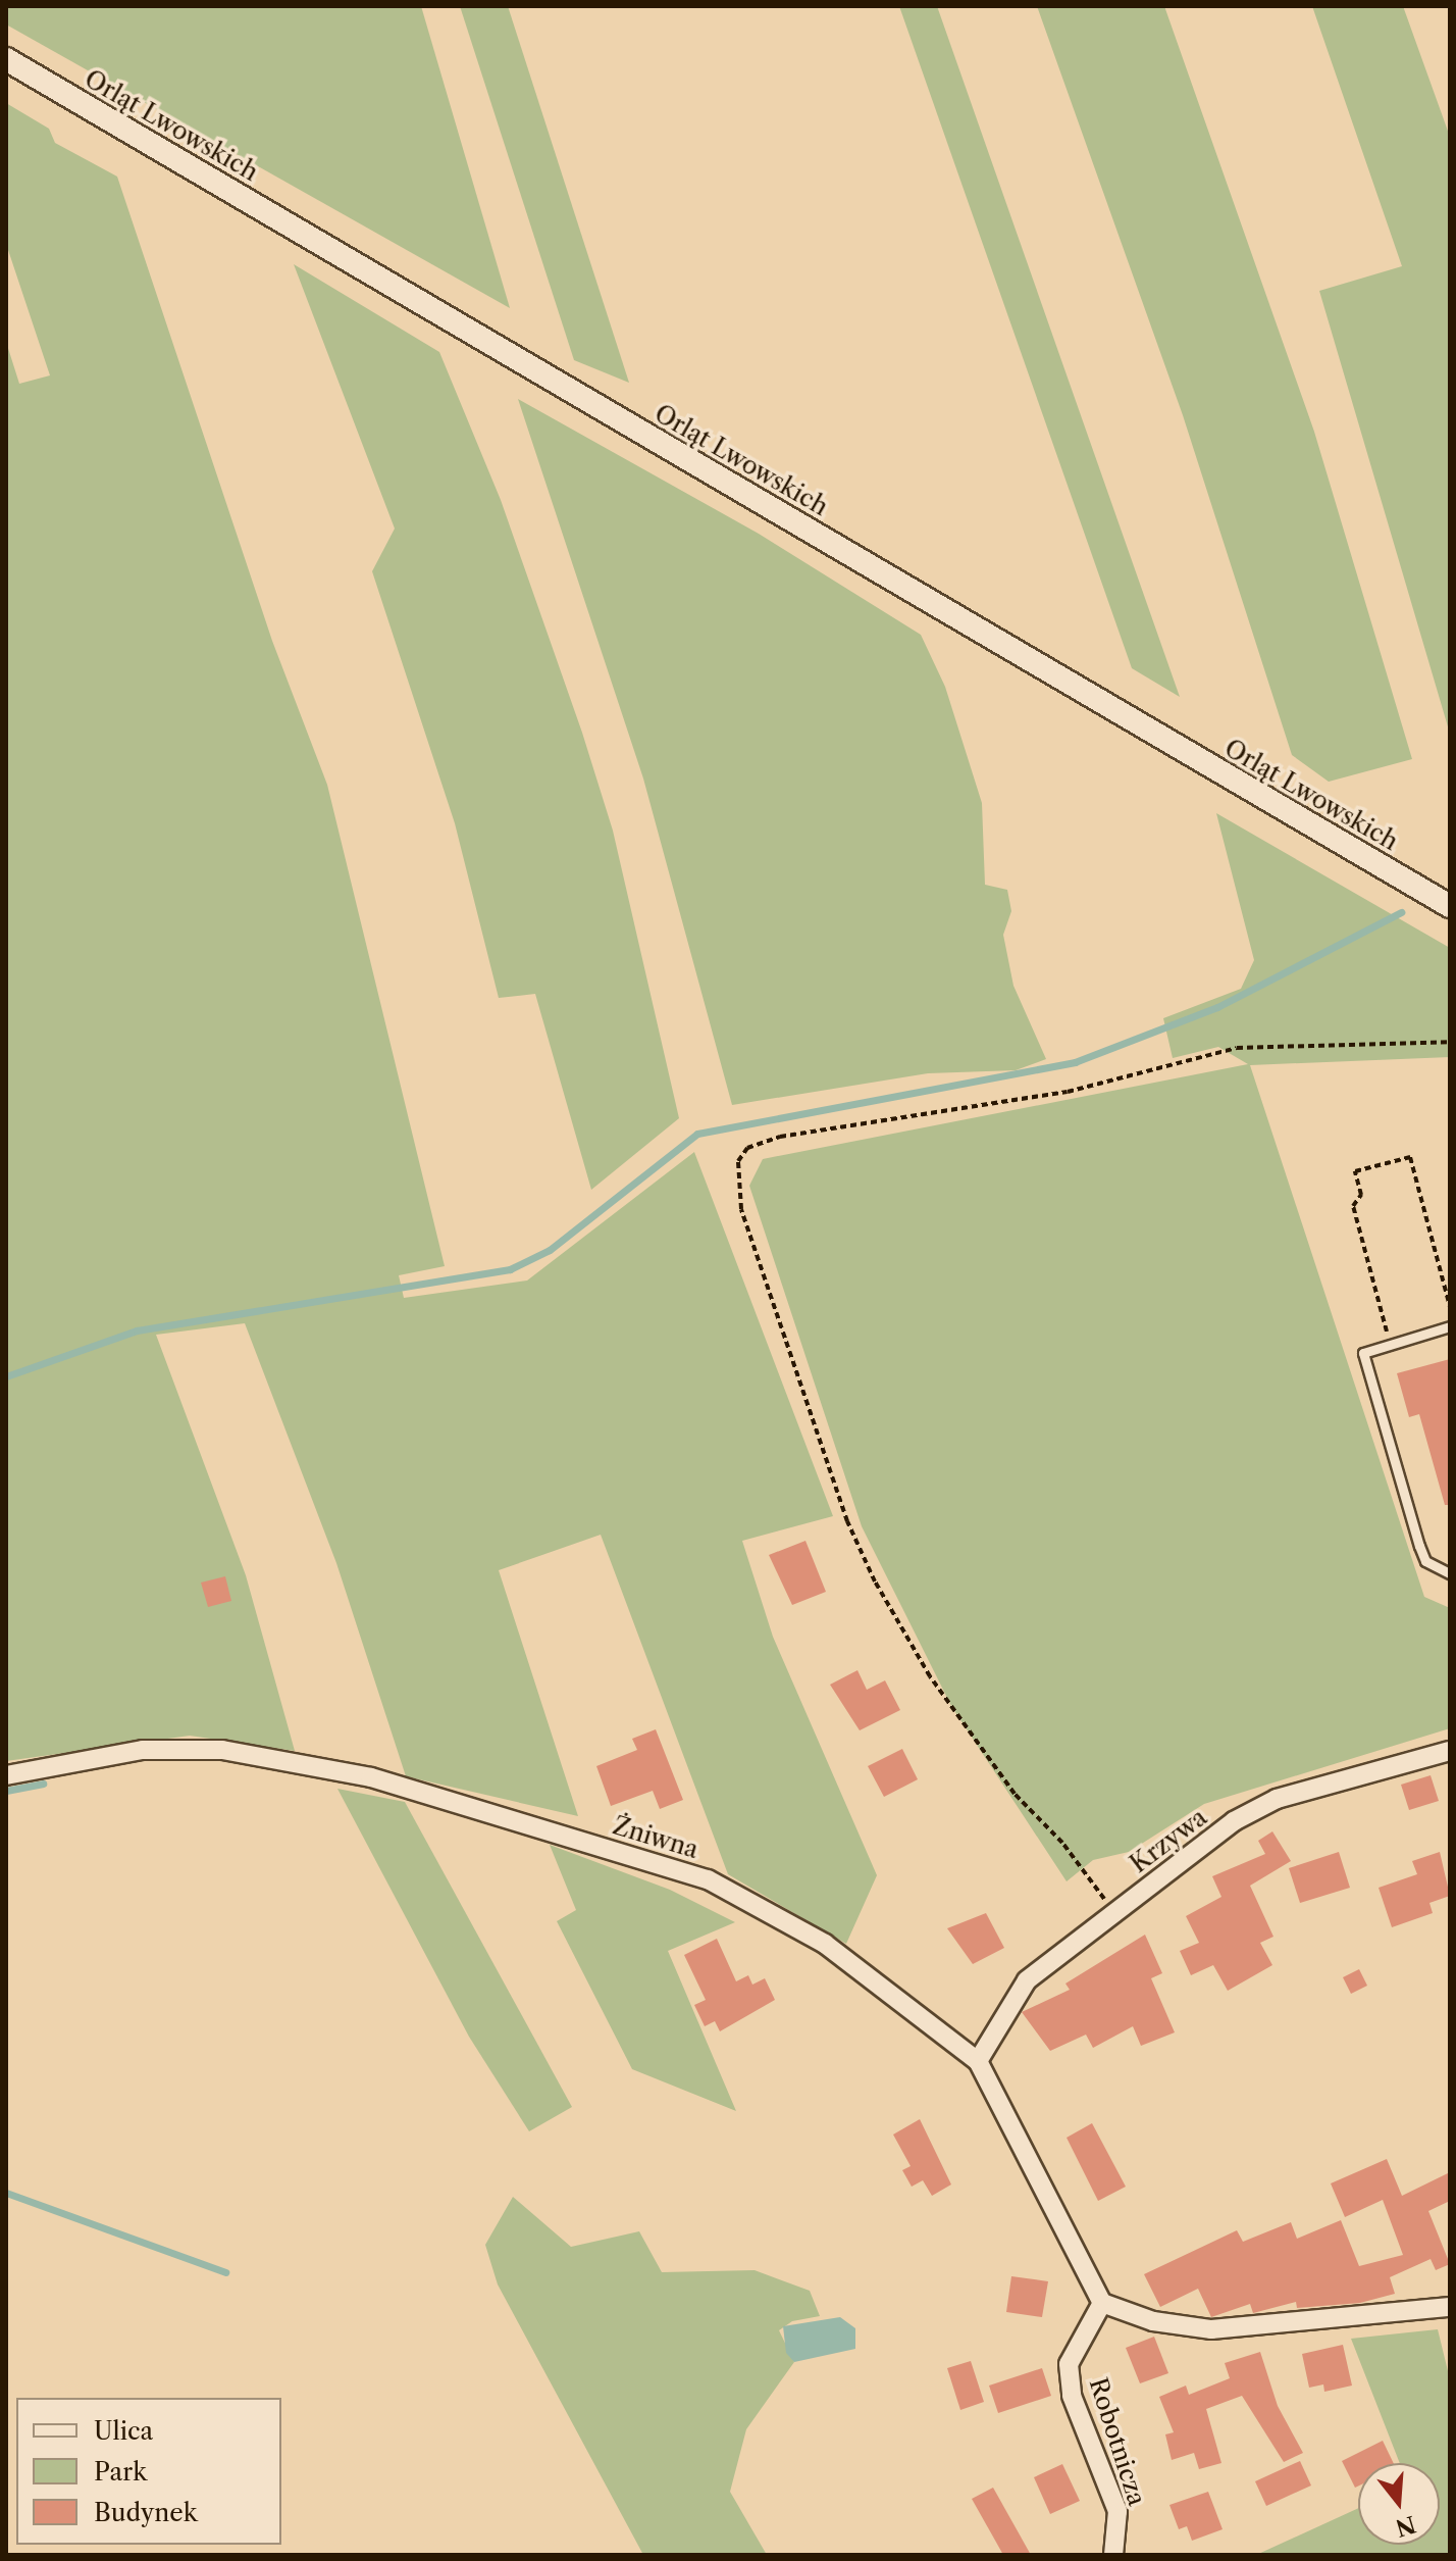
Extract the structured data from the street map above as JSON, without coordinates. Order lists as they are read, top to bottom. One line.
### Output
{"streets":{"street":["Orląt Lwowskich","Żniwna","Krzywa","Robotnicza"]},"crossings":[["Żniwna","Krzywa"],["Żniwna","Robotnicza"]],"legend":["Ulica","Park","Budynek"],"north":"bottom"}
